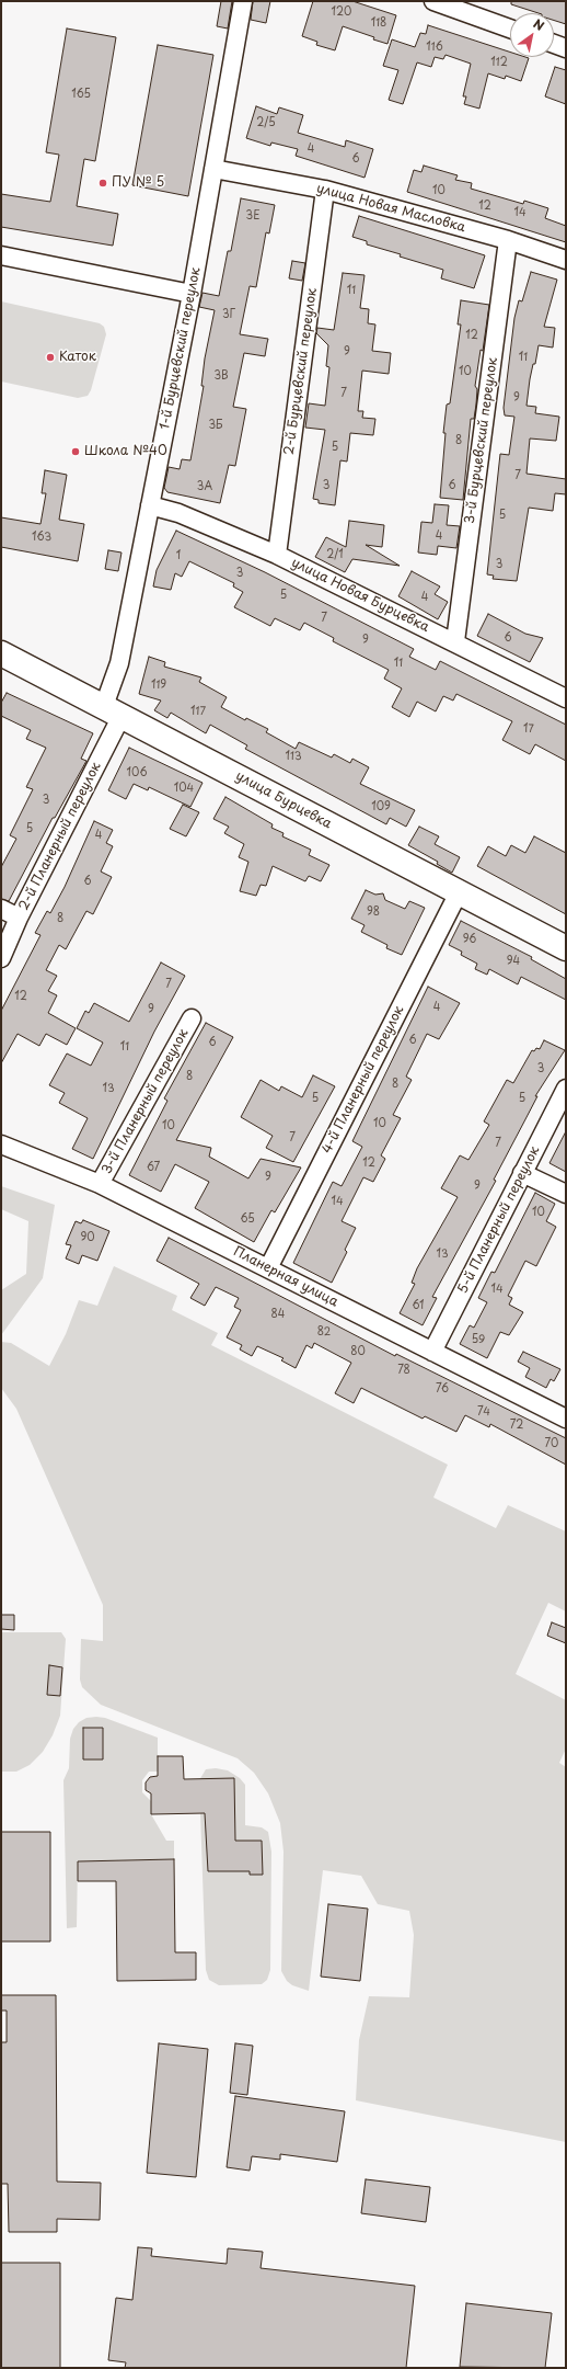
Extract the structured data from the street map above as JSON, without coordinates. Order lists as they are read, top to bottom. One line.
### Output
{"streets":{"street":["улица Новая Масловка","1-й Бурцевский переулок","2-й Бурцевский переулок","3-й Бурцевский переулок","улица Новая Бурцевка","улица Бурцевка","2-й Планерный переулок","4-й Планерный переулок","3-й Планерный переулок","5-й Планерный переулок","Планерная улица"]},"crossings":[["улица Новая Масловка","1-й Бурцевский переулок"],["улица Новая Масловка","2-й Бурцевский переулок"],["улица Новая Масловка","3-й Бурцевский переулок"],["1-й Бурцевский переулок","улица Новая Бурцевка"],["1-й Бурцевский переулок","улица Бурцевка"],["1-й Бурцевский переулок","2-й Планерный переулок"],["2-й Бурцевский переулок","улица Новая Бурцевка"],["3-й Бурцевский переулок","улица Новая Бурцевка"],["улица Бурцевка","2-й Планерный переулок"],["улица Бурцевка","4-й Планерный переулок"],["4-й Планерный переулок","Планерная улица"],["3-й Планерный переулок","Планерная улица"],["5-й Планерный переулок","Планерная улица"]],"places":["ПУ № 5","Каток","Школа №40"],"house_numbers":["120","118","116","112","165","2/5","4","6","10","12","14","3Е","11","3Г","12","9","11","10","3В","7","9","3Б","8","5","7","3","6","3А","5","4","163","2/1","1","3","3","5","4","7","6","9","11","119","117","17","113","106","104","3","109","5","4","6","98","8","96","94","7","12","4","9","6","6","11","3","8","8","13","5","5","10","10","7","7","12","67","9","9","14","10","65","90","13","14","61","84","82","59","80","78","76","74","72","70"],"north":"top right"}
